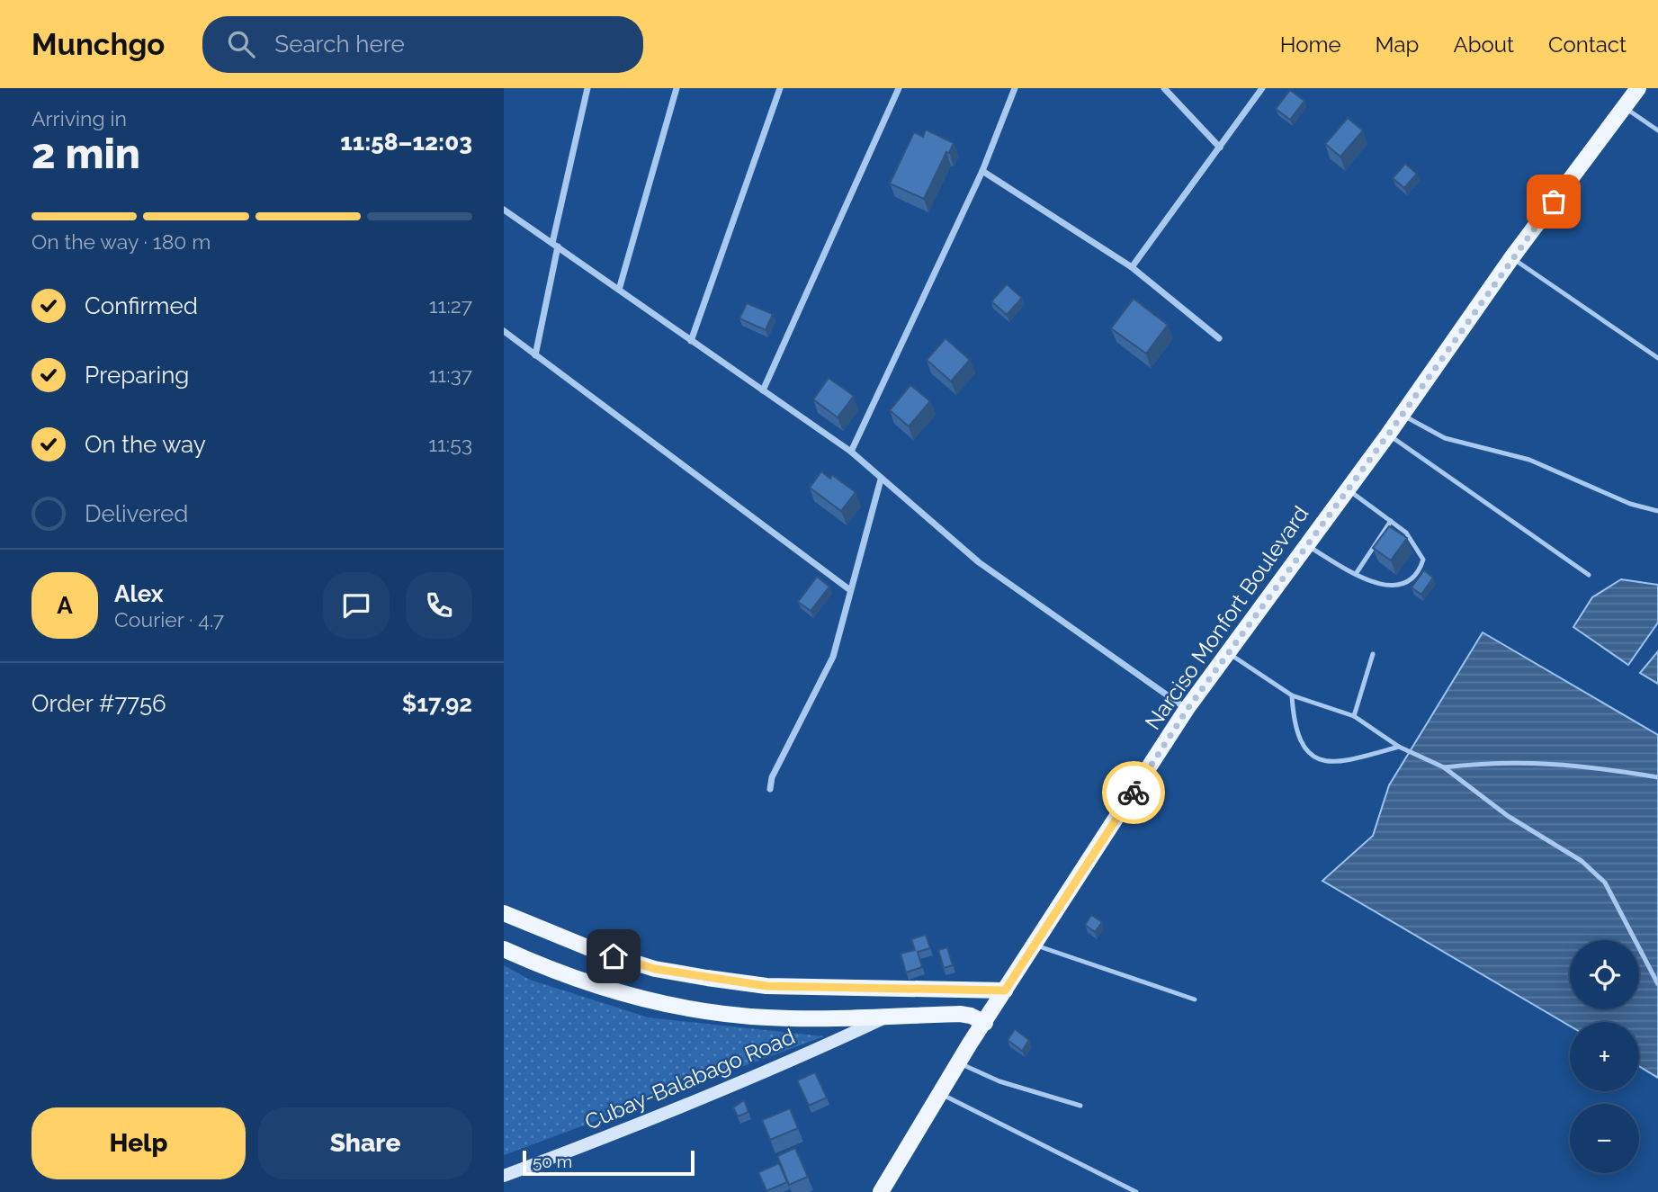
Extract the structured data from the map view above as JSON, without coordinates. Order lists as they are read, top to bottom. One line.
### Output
{"streets":{"main road":["Narciso Monfort Boulevard","Cubay-Balabago Road"]},"scale_bar":"50 m","page":{"header":"Munchgo","search":"Search here","nav":["Home","Map","About","Contact"],"heading":["2 min","Arriving in","11:58–12:03"],"panel":["Alex","Courier · 4.7","Order #7756","$17.92"],"bar":"On the way · 180 m","list":[["Confirmed","11:27"],["Preparing","11:37"],["On the way","11:53"],"Delivered"],"round":"A","map_buttons":["+","−"],"buttons":["Help","Share"],"scale":"50 m"}}
